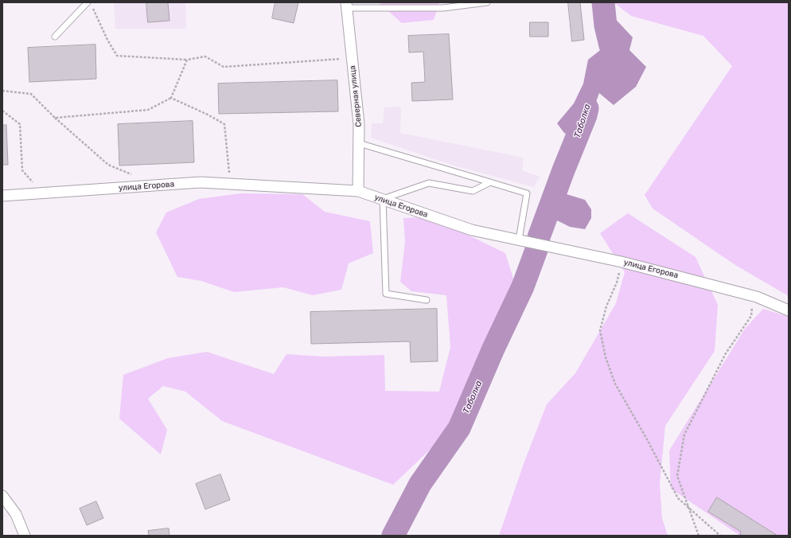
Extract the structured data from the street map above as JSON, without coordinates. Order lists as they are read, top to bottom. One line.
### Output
{"streets":{"street":["Северная улица","улица Егорова"]},"crossings":[["Северная улица","улица Егорова"]],"water":["Таболка"]}
